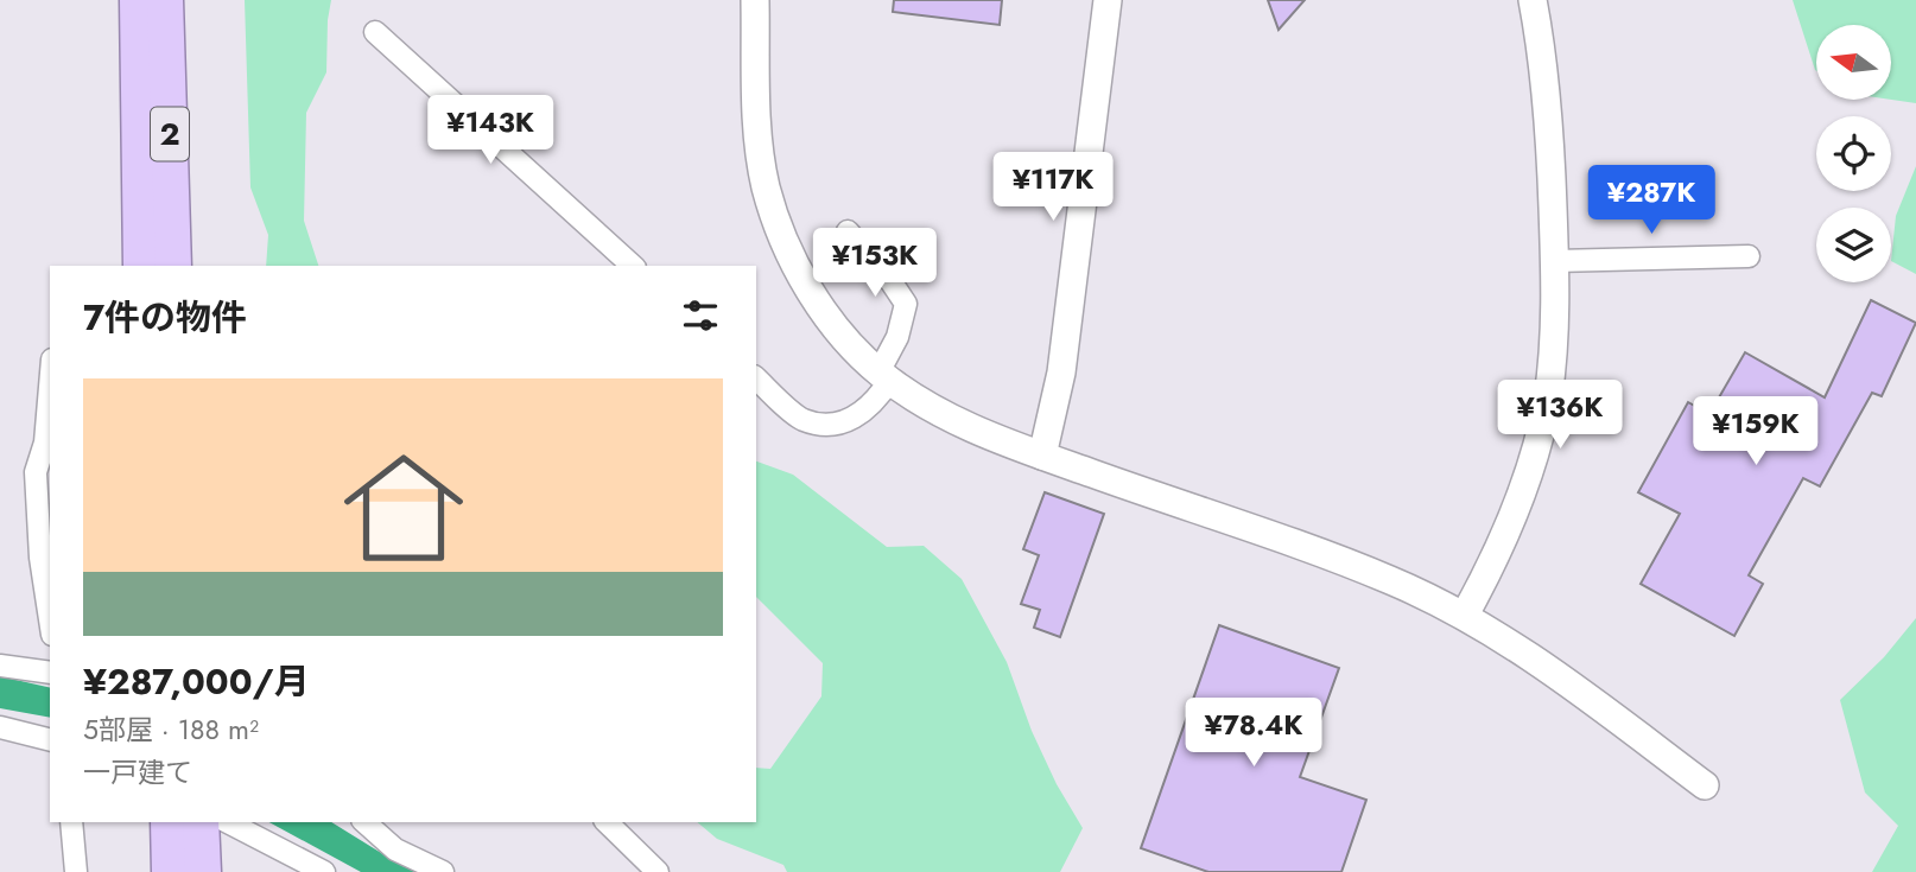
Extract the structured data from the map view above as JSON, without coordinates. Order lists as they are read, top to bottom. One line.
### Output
{"streets":{"highway":["2"]},"north":"left","page":{"price":["¥143K","¥117K","¥287K","¥153K","¥136K","¥159K","¥78.4K"],"heading":"7件の物件","list":[{"name":"¥287,000/月","note":"5部屋 · 188 m² · 一戸建て"}]}}
